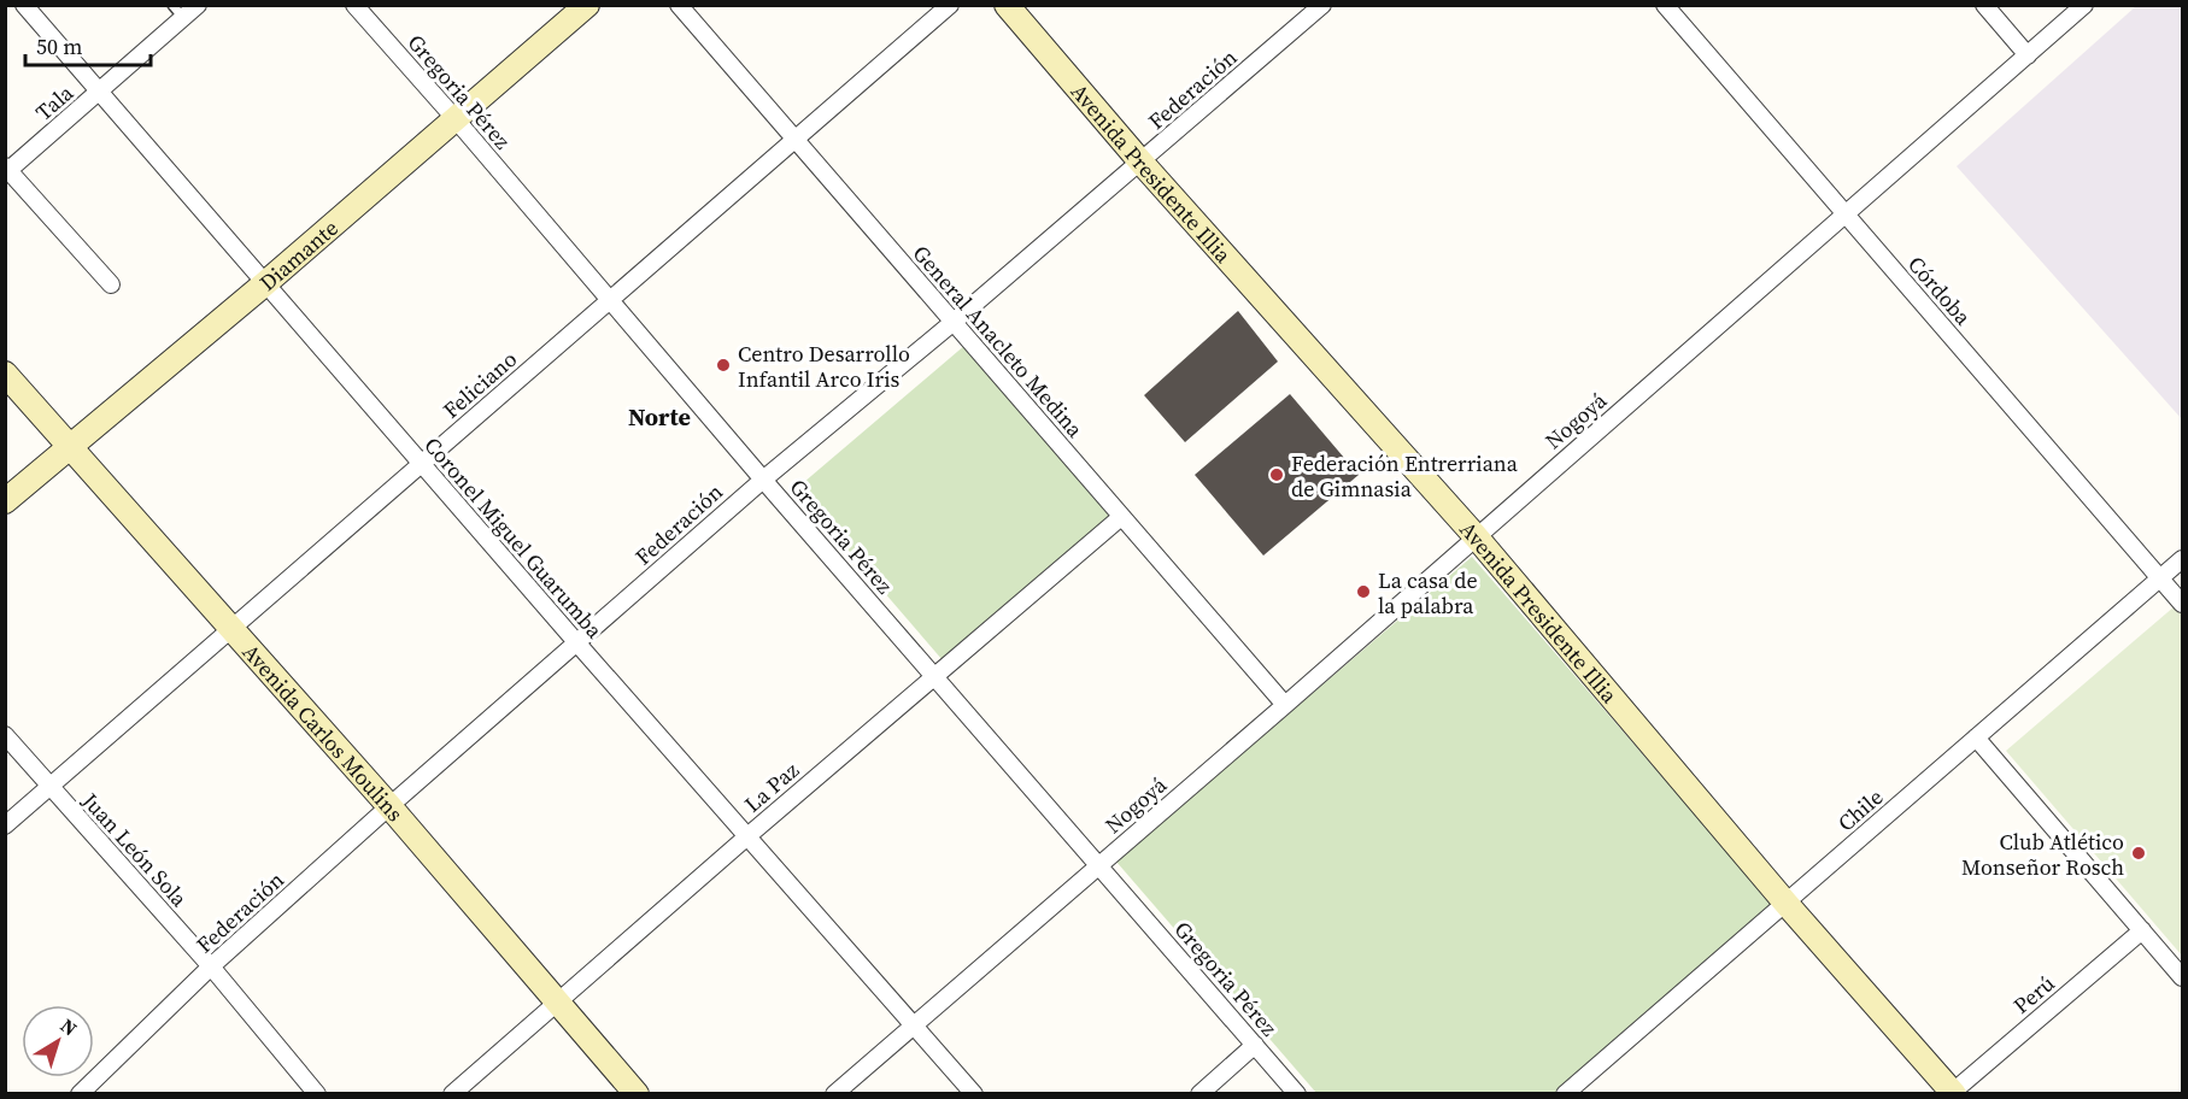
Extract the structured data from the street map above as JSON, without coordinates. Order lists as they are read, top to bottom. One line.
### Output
{"streets":{"street":["Federación","Gregoria Pérez","Tala","Avenida Presidente Illia","Diamante","Córdoba","General Anacleto Medina","Feliciano","Nogoyá","Coronel Miguel Guarumba","Avenida Carlos Moulins","La Paz","Chile","Juan León Sola","Perú"]},"crossings":[["Federación","Gregoria Pérez"],["Federación","Avenida Presidente Illia"],["Federación","General Anacleto Medina"],["Federación","Coronel Miguel Guarumba"],["Federación","Avenida Carlos Moulins"],["Federación","Juan León Sola"],["Gregoria Pérez","Diamante"],["Gregoria Pérez","Feliciano"],["Gregoria Pérez","Nogoyá"],["Gregoria Pérez","La Paz"],["Tala","Coronel Miguel Guarumba"],["Avenida Presidente Illia","Nogoyá"],["Avenida Presidente Illia","Chile"],["Avenida Presidente Illia","Perú"],["Diamante","Coronel Miguel Guarumba"],["Diamante","Avenida Carlos Moulins"],["Córdoba","Nogoyá"],["Córdoba","Chile"],["General Anacleto Medina","Feliciano"],["General Anacleto Medina","Nogoyá"],["General Anacleto Medina","La Paz"],["Feliciano","Coronel Miguel Guarumba"],["Feliciano","Avenida Carlos Moulins"],["Feliciano","Juan León Sola"],["Nogoyá","Coronel Miguel Guarumba"],["Coronel Miguel Guarumba","La Paz"],["Avenida Carlos Moulins","La Paz"]],"districts":["Norte"],"places":["Centro Desarrollo Infantil Arco Iris","Federación Entrerriana de Gimnasia","La casa de la palabra","Club Atlético Monseñor Rosch"],"scale_bar":"50 m","north":"top right"}
